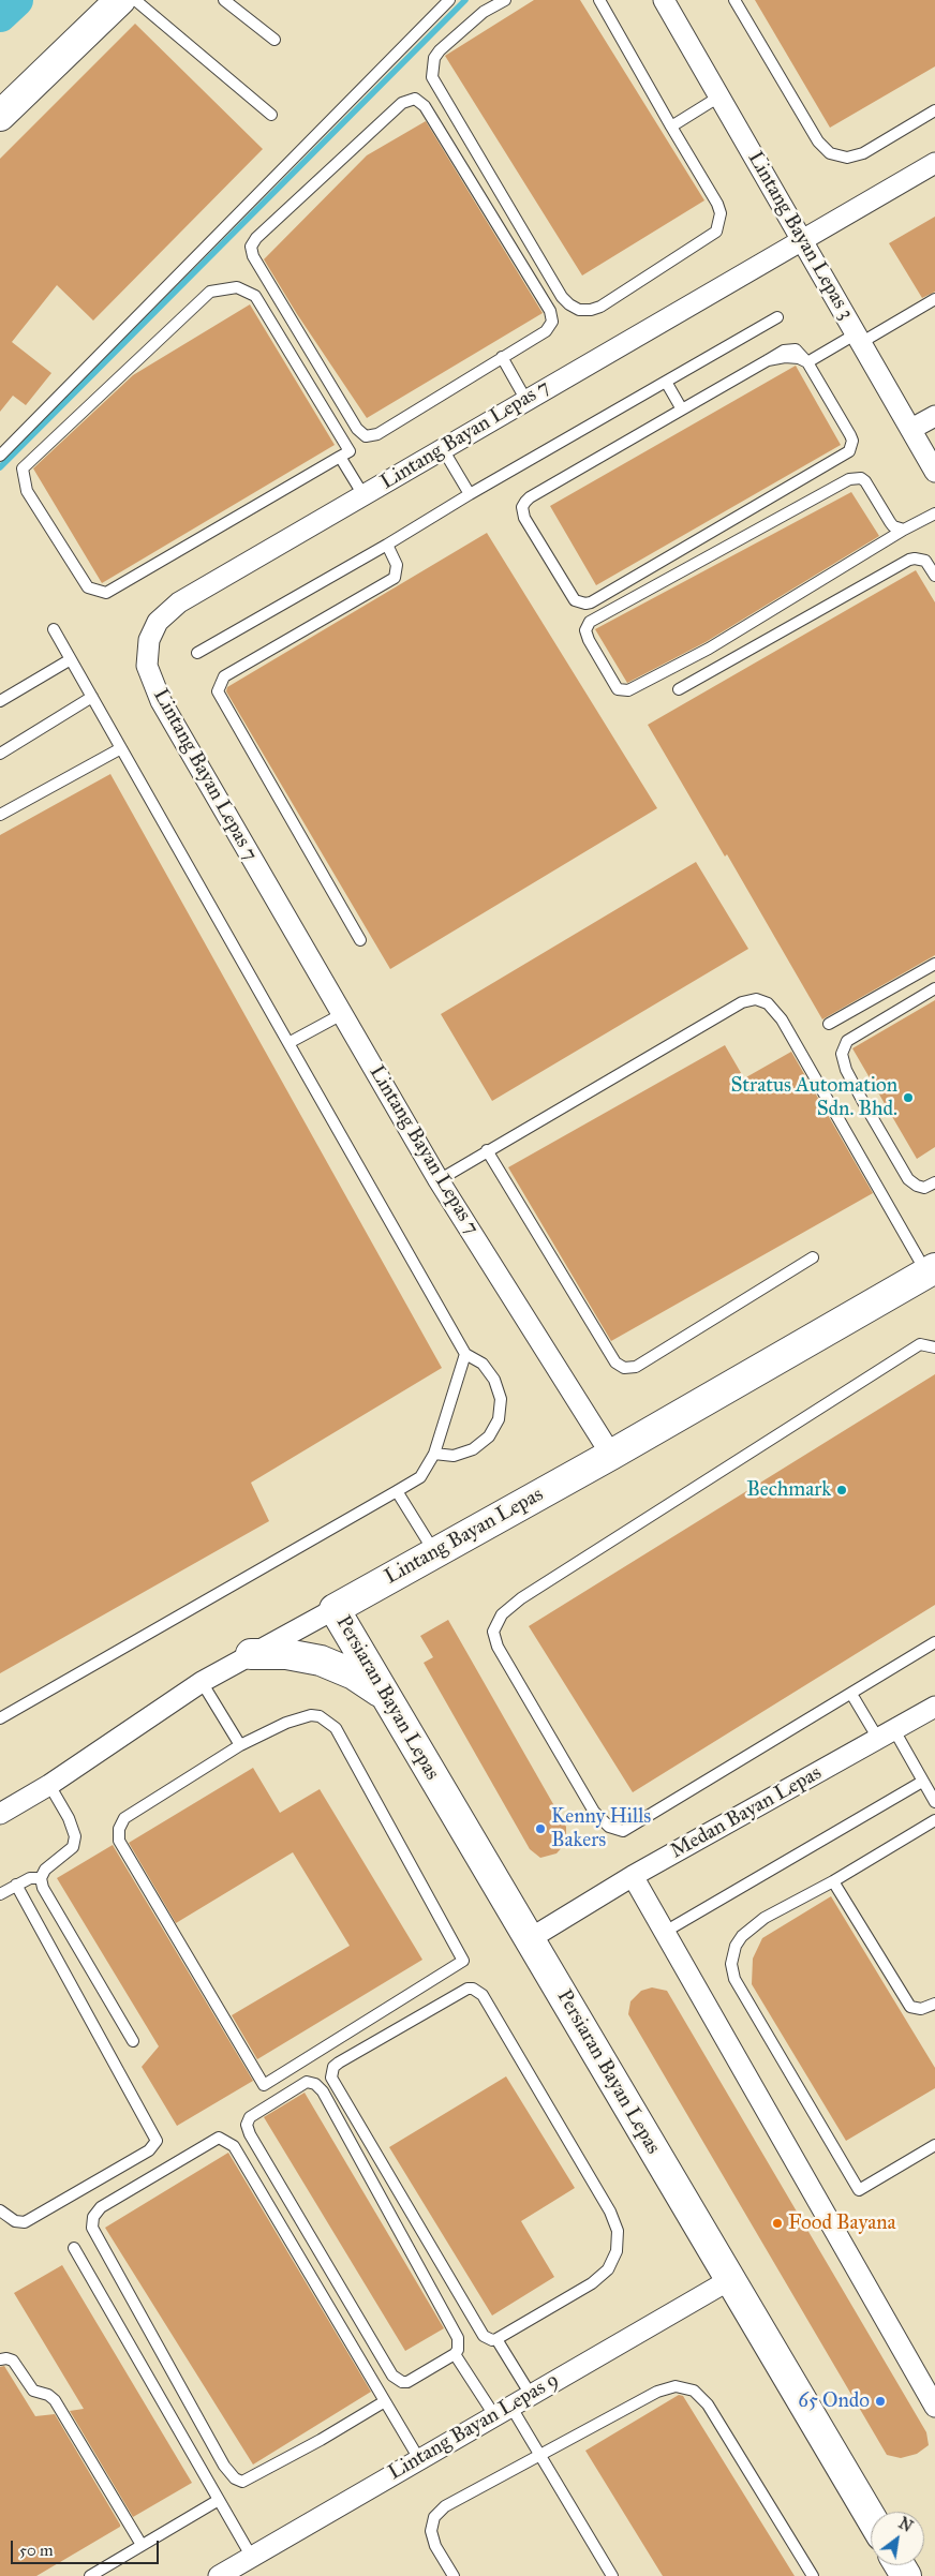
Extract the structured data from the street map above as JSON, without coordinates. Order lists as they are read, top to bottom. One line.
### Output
{"streets":{"street":["Lintang Bayan Lepas 3","Lintang Bayan Lepas 7","Lintang Bayan Lepas","Persiaran Bayan Lepas","Medan Bayan Lepas","Lintang Bayan Lepas 9"]},"crossings":[["Lintang Bayan Lepas 3","Lintang Bayan Lepas 7"],["Lintang Bayan Lepas 7","Lintang Bayan Lepas"],["Lintang Bayan Lepas","Persiaran Bayan Lepas"],["Persiaran Bayan Lepas","Medan Bayan Lepas"],["Persiaran Bayan Lepas","Lintang Bayan Lepas 9"]],"places":["Stratus Automation Sdn. Bhd.","Bechmark","Kenny Hills Bakers","Food Bayana","65 Ondo"],"scale_bar":"50 m","north":"top right"}
